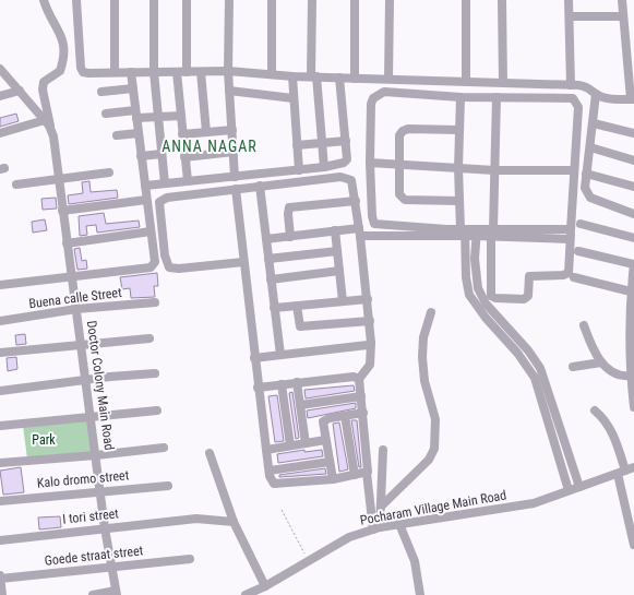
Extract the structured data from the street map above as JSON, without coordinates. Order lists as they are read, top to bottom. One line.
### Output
{"streets":{"street":["Buena calle Street","Doctor Colony Main Road","Kalo dromo street","Pocharam Village Main Road","I tori street","Goede straat street"]},"crossings":[["Buena calle Street","Doctor Colony Main Road"],["Doctor Colony Main Road","Kalo dromo street"],["Doctor Colony Main Road","I tori street"],["Doctor Colony Main Road","Goede straat street"]],"districts":["ANNA NAGAR"],"parks":["Park"]}
